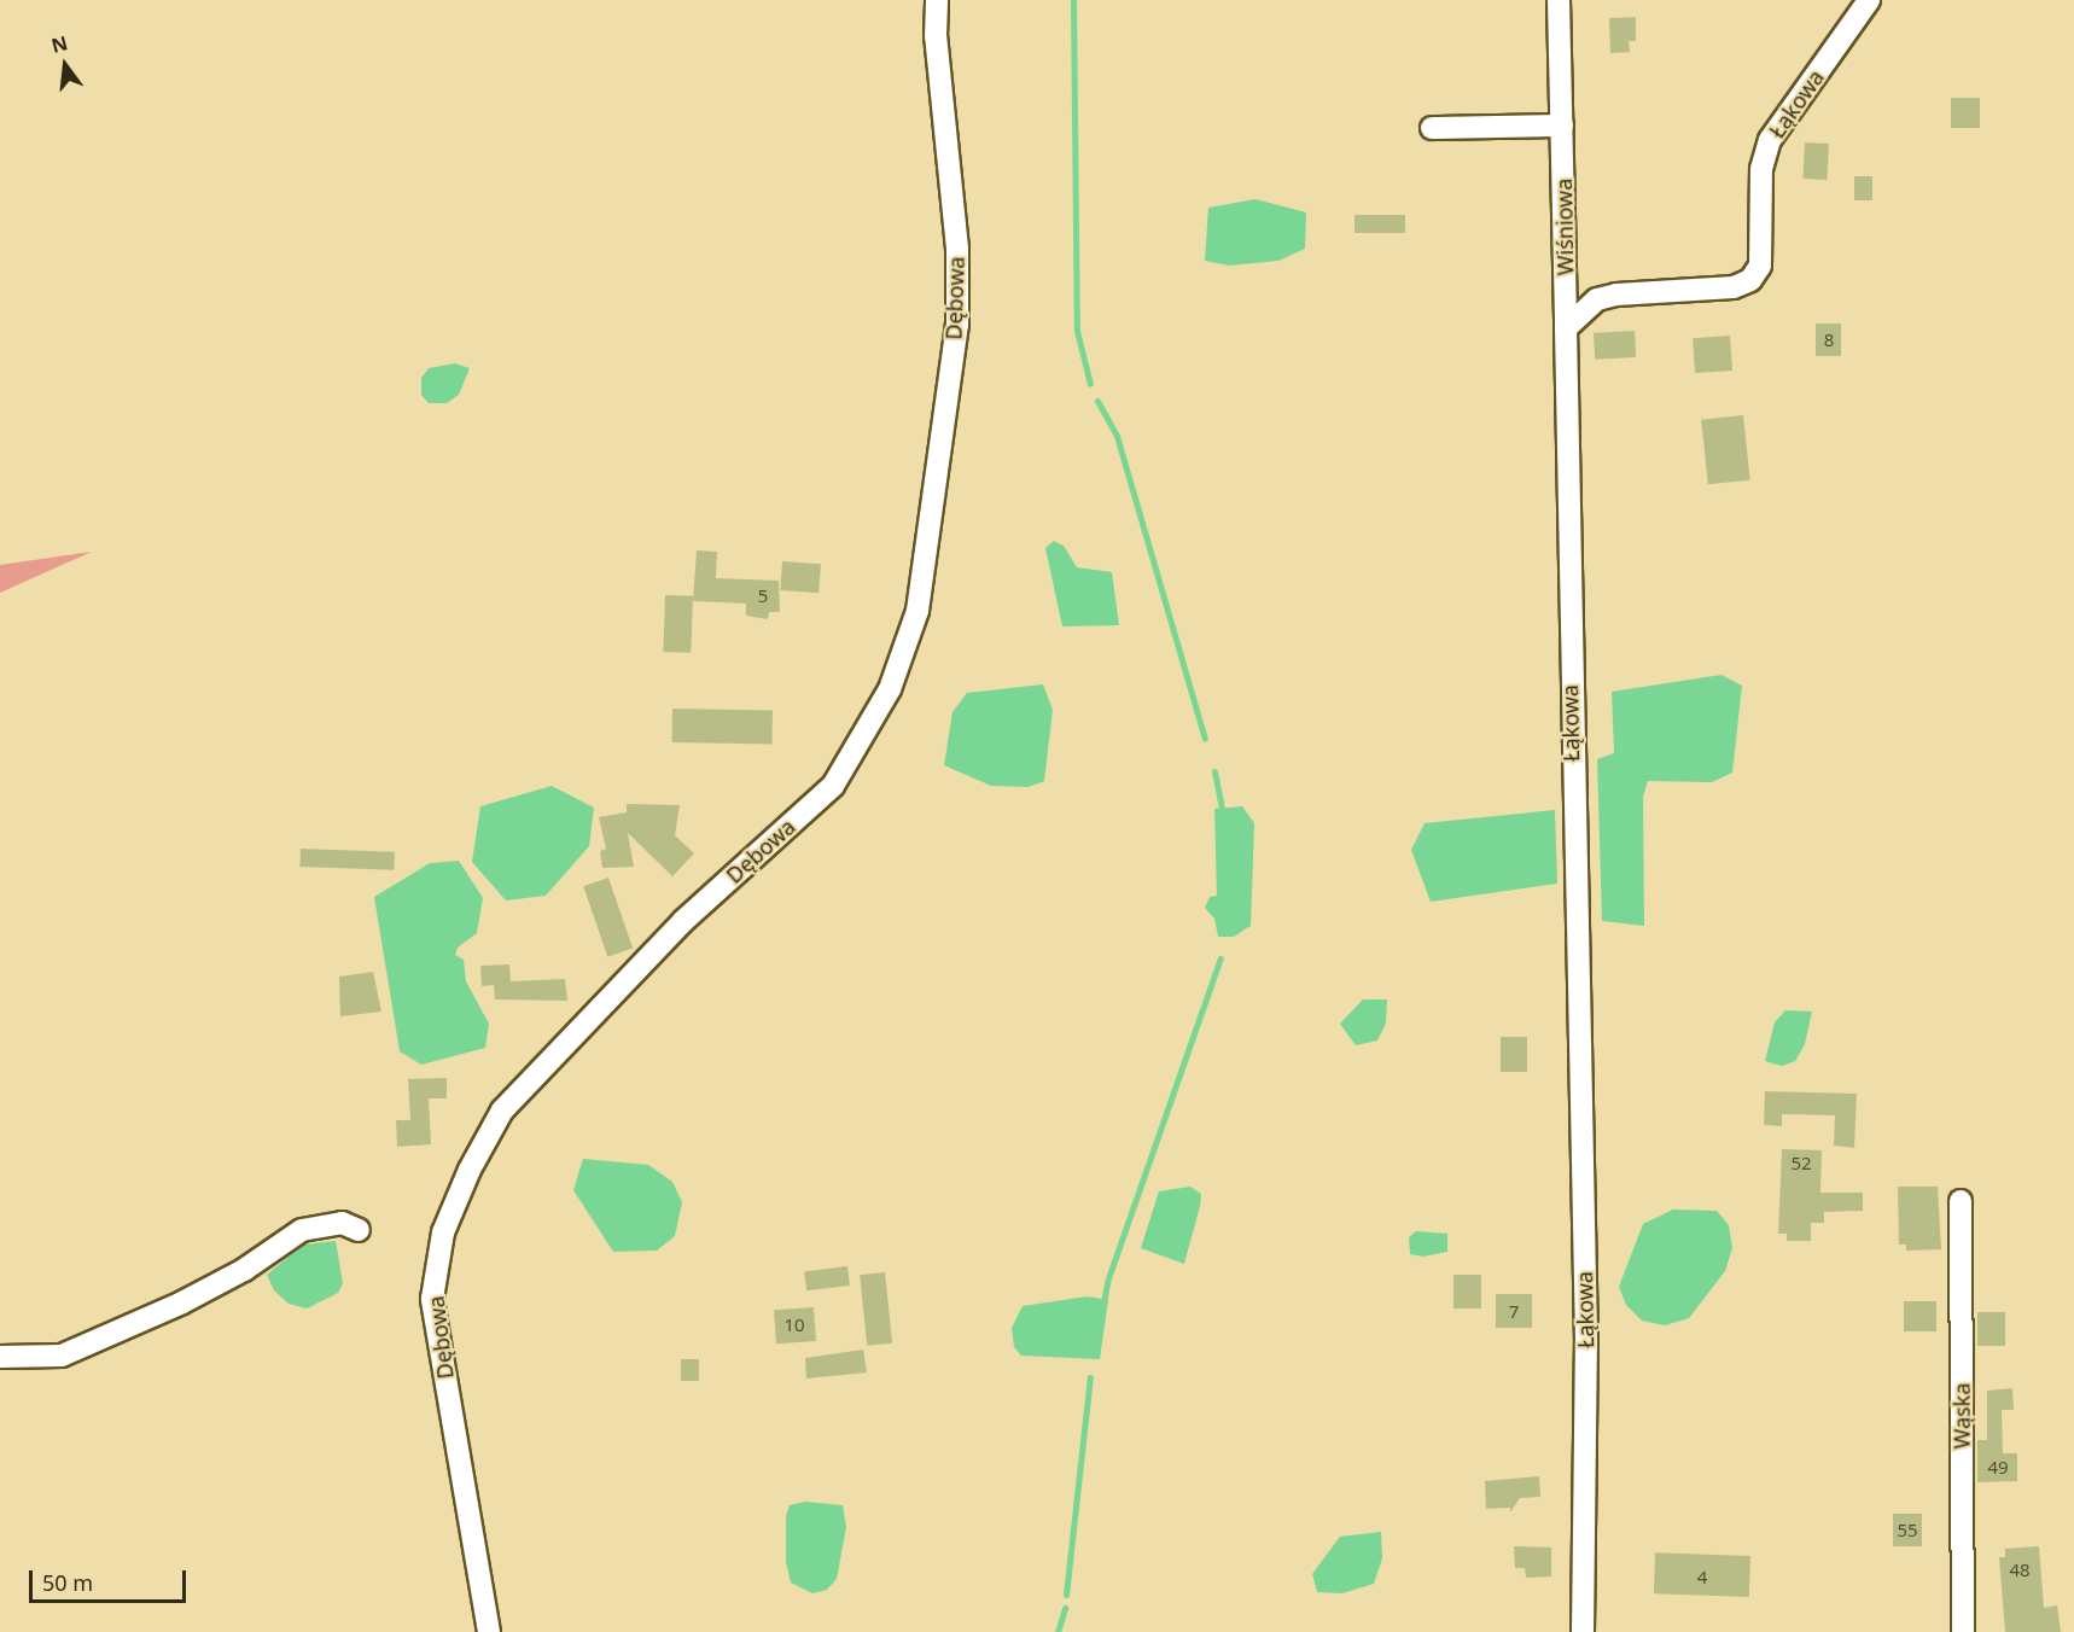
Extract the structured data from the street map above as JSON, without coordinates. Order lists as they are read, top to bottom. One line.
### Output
{"streets":{"street":["Łąkowa","Wiśniowa","Dębowa","Wąska"]},"crossings":[["Łąkowa","Wiśniowa"]],"house_numbers":["8","5","52","7","10","49","55","48","4"],"scale_bar":"50 m","north":"top"}
